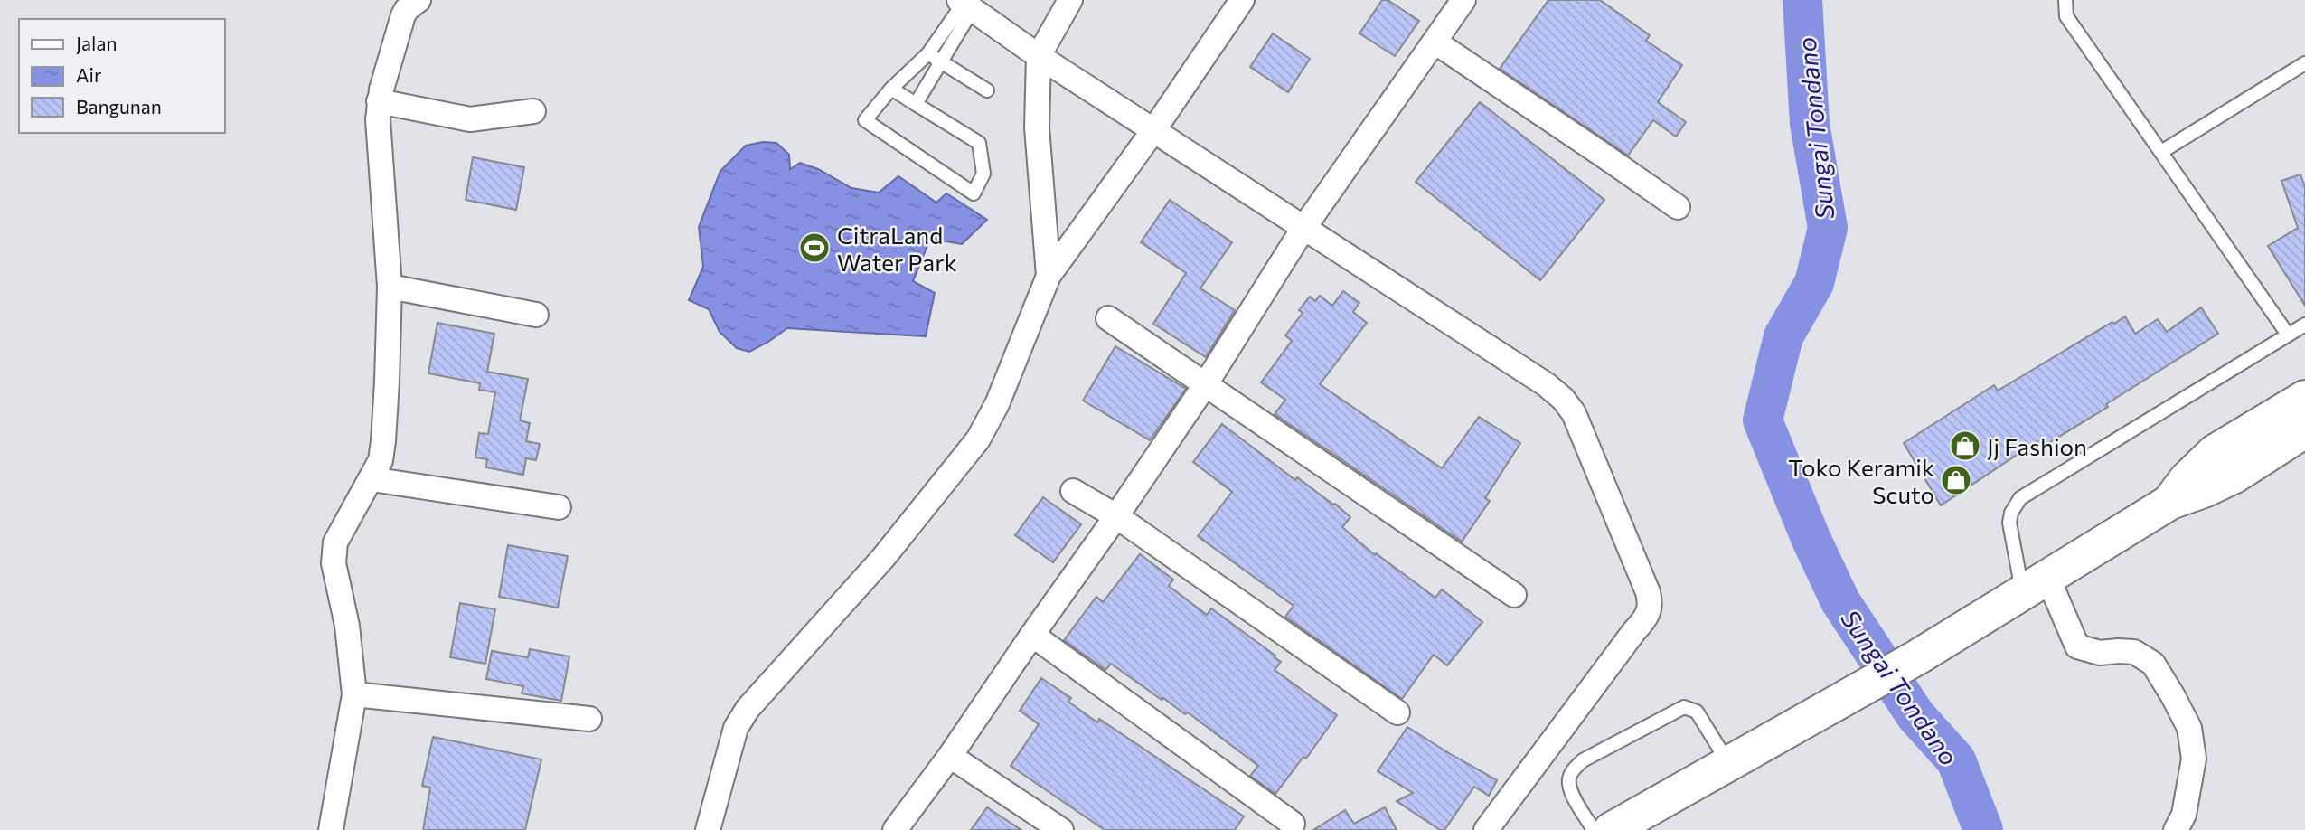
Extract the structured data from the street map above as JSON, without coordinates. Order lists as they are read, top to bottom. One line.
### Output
{"water":["Sungai Tondano"],"places":{"sports":["CitraLand Water Park"],"shop":["Jj Fashion","Toko Keramik Scuto"]},"legend":["Jalan","Air","Bangunan"]}
